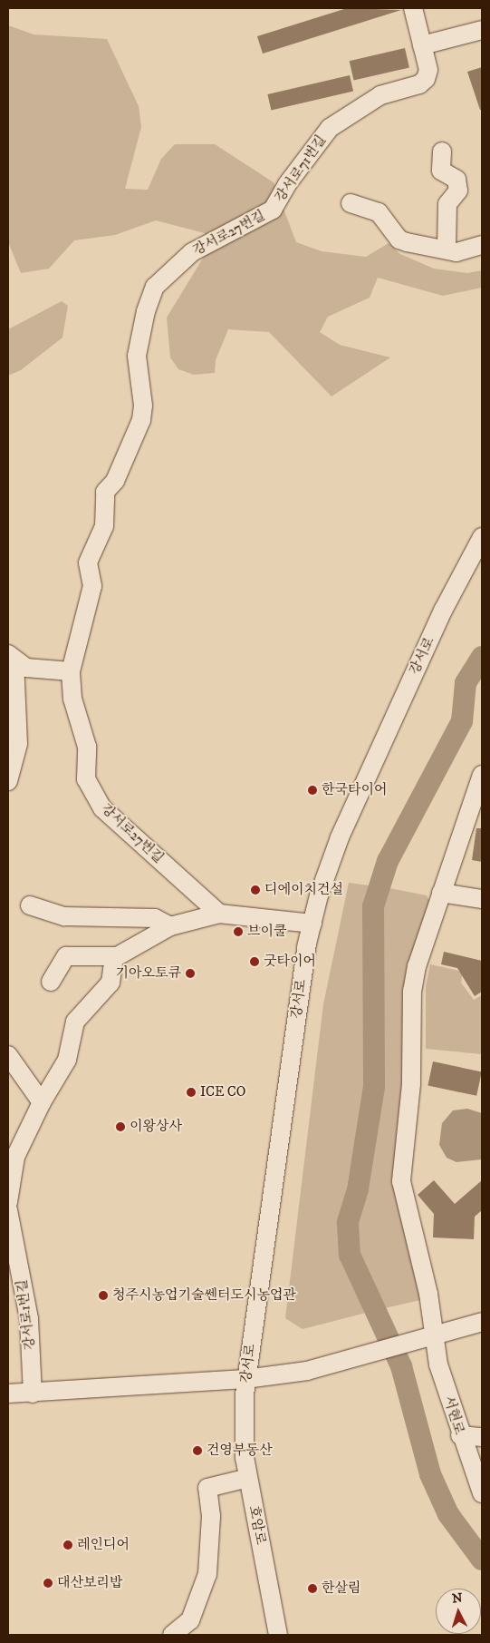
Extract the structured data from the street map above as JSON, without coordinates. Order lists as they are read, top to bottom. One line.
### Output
{"streets":{"street":["강서로71번길","강서로27번길","강서로","강서로1번길","서현로","호암로"]},"crossings":[["강서로71번길","강서로27번길"],["강서로","호암로"]],"places":["한국타이어","디에이치건설","브이쿨","굿타이어","기아오토큐","ICE CO","이왕상사","청주시농업기술쎈터도시농업관","건영부동산","레인디어","대산보리밥","한살림"],"north":"top"}
